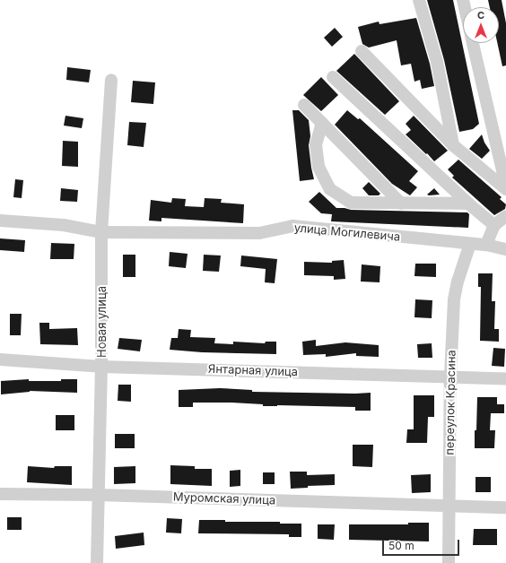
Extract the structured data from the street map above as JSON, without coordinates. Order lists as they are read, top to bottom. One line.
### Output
{"streets":{"street":["улица Могилевича","Новая улица","Янтарная улица","переулок Красина","Муромская улица"]},"crossings":[["улица Могилевича","Новая улица"],["улица Могилевича","переулок Красина"],["Новая улица","Янтарная улица"],["Новая улица","Муромская улица"],["Янтарная улица","переулок Красина"],["переулок Красина","Муромская улица"]],"scale_bar":"50 m","north":"top"}
